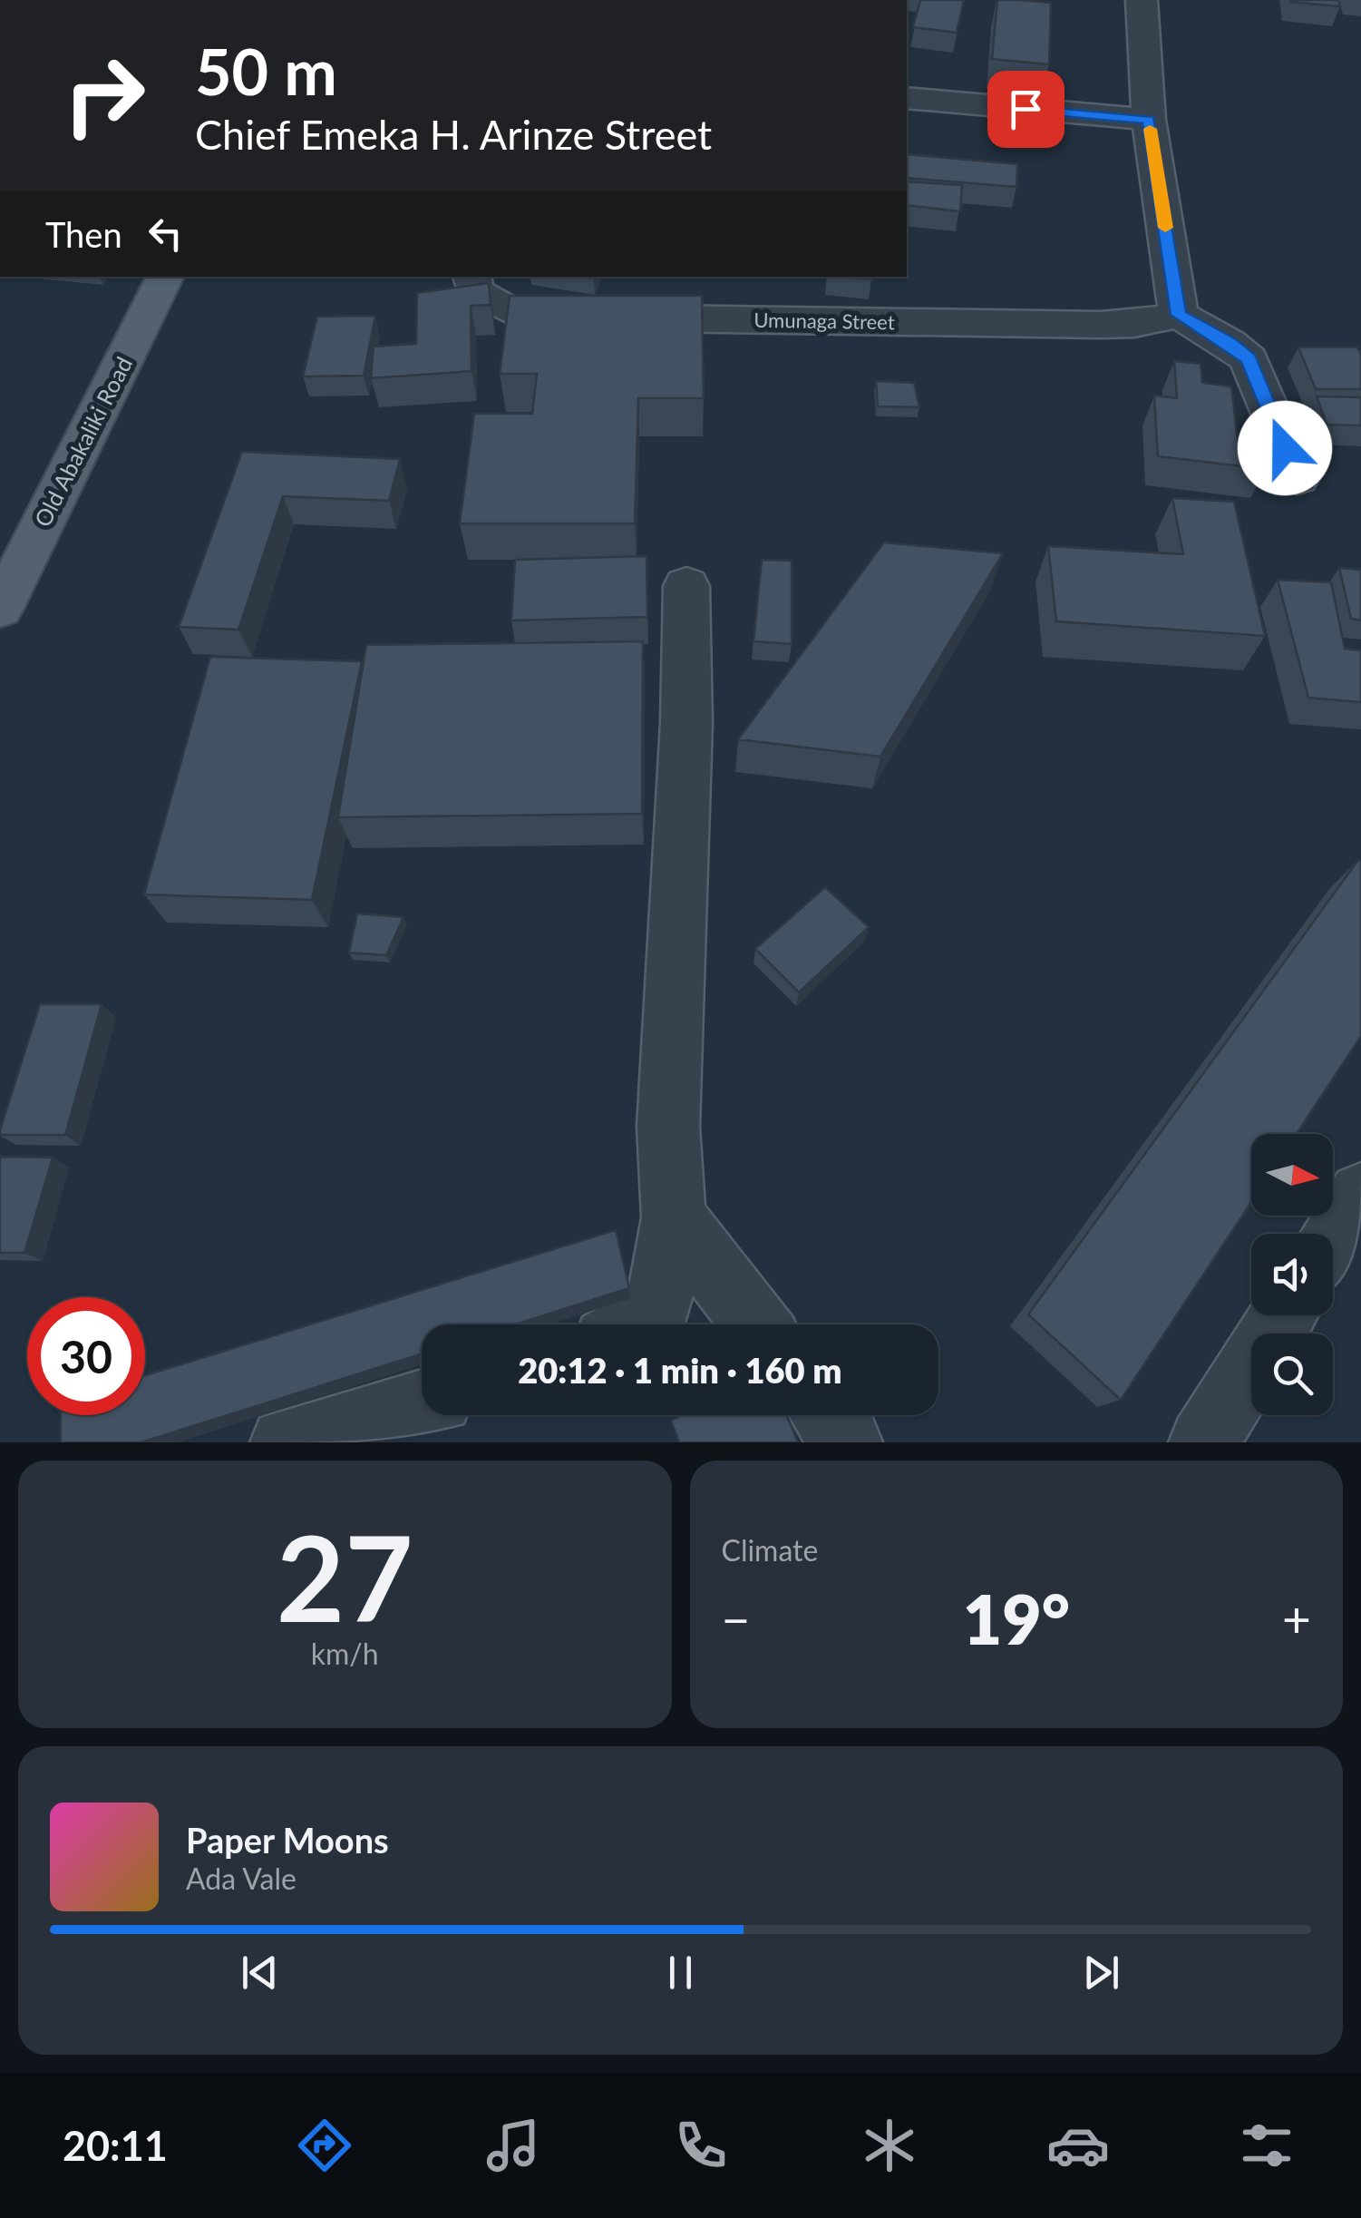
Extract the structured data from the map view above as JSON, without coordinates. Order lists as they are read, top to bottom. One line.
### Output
{"streets":{"main road":["Old Abakaliki Road"],"street":["Umunaga Street"]},"north":"right","page":{"turn":["50 m","Chief Emeka H. Arinze Street"],"then":"Then","limit":"30","trip":"20:12 · 1 min · 160 m","tile":[["27","km/h"],"Climate"],"heat":["−","19°","+"],"song":["Paper Moons","Ada Vale"],"tabs":"20:11"}}
